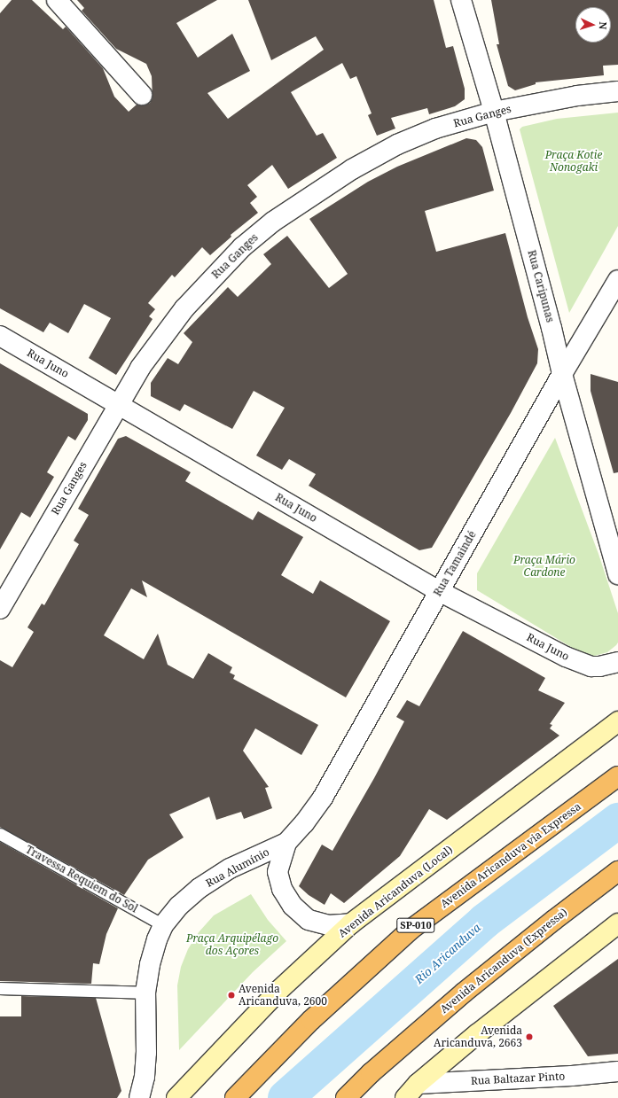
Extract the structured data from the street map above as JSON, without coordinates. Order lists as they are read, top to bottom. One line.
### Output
{"streets":{"highway":["Avenida Aricanduva via Expressa","SP-010","Avenida Aricanduva (Expressa)"],"main road":["Avenida Aricanduva (Local)"],"street":["Rua Ganges","Rua Caripunas","Rua Juno","Rua Tamaindé","Rua Alumínio","Rua Baltazar Pinto"],"lane":["Travessa Requiem do Sol"]},"crossings":[["Rua Ganges","Rua Caripunas"],["Rua Ganges","Rua Juno"],["Rua Caripunas","Rua Tamaindé"],["Rua Juno","Rua Tamaindé"],["Rua Tamaindé","Rua Alumínio"],["Rua Alumínio","Travessa Requiem do Sol"],["Rua Alumínio","Avenida Aricanduva (Local)"]],"water":["Rio Aricanduva"],"parks":["Praça Kotie Nonogaki","Praça Mário Cardone","Praça Arquipélago dos Açores"],"places":["Avenida Aricanduva, 2600","Avenida Aricanduva, 2663"],"north":"right"}
